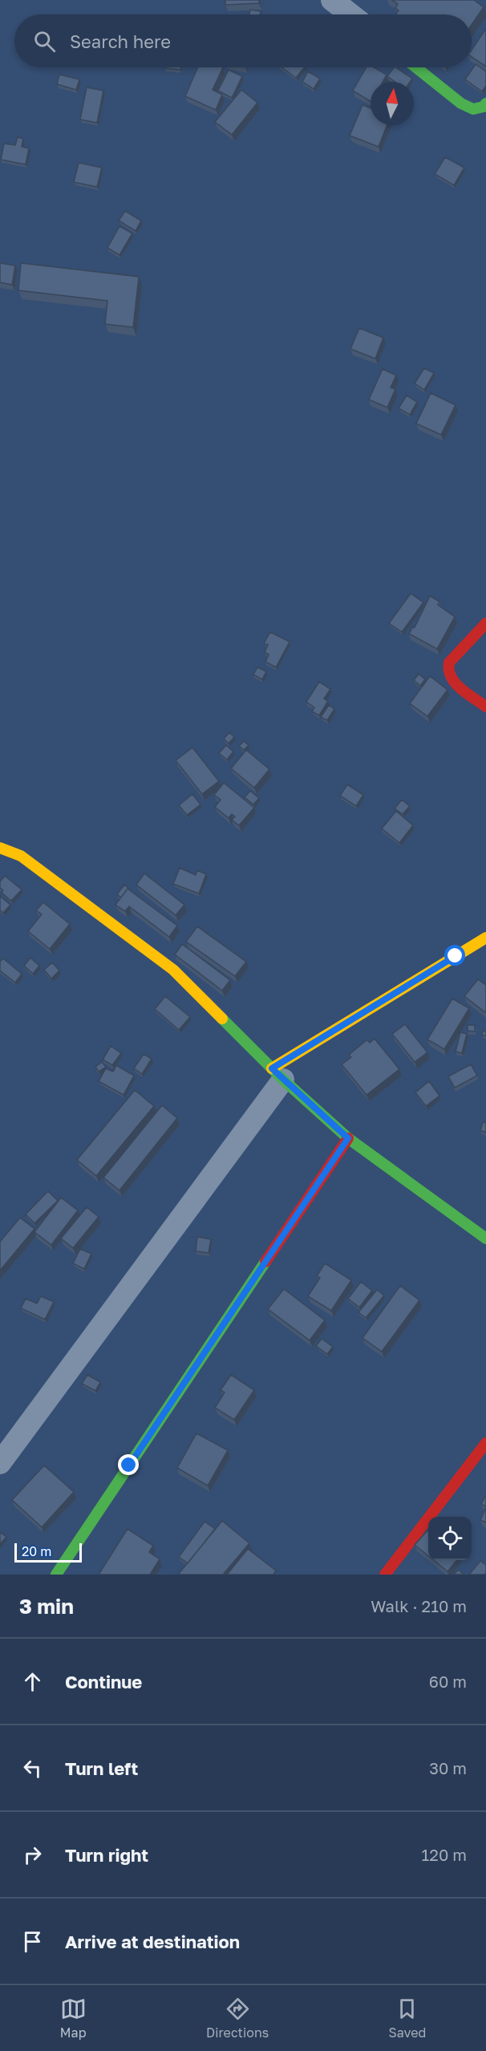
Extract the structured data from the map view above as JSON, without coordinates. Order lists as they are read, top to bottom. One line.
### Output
{"scale_bar":"20 m","north":"top","page":{"search":"Search here","scale":"20 m","heading":["3 min","Walk · 210 m"],"list":[["Continue","60 m"],["Turn left","30 m"],["Turn right","120 m"],"Arrive at destination"],"nav":["Map","Directions","Saved"]}}
